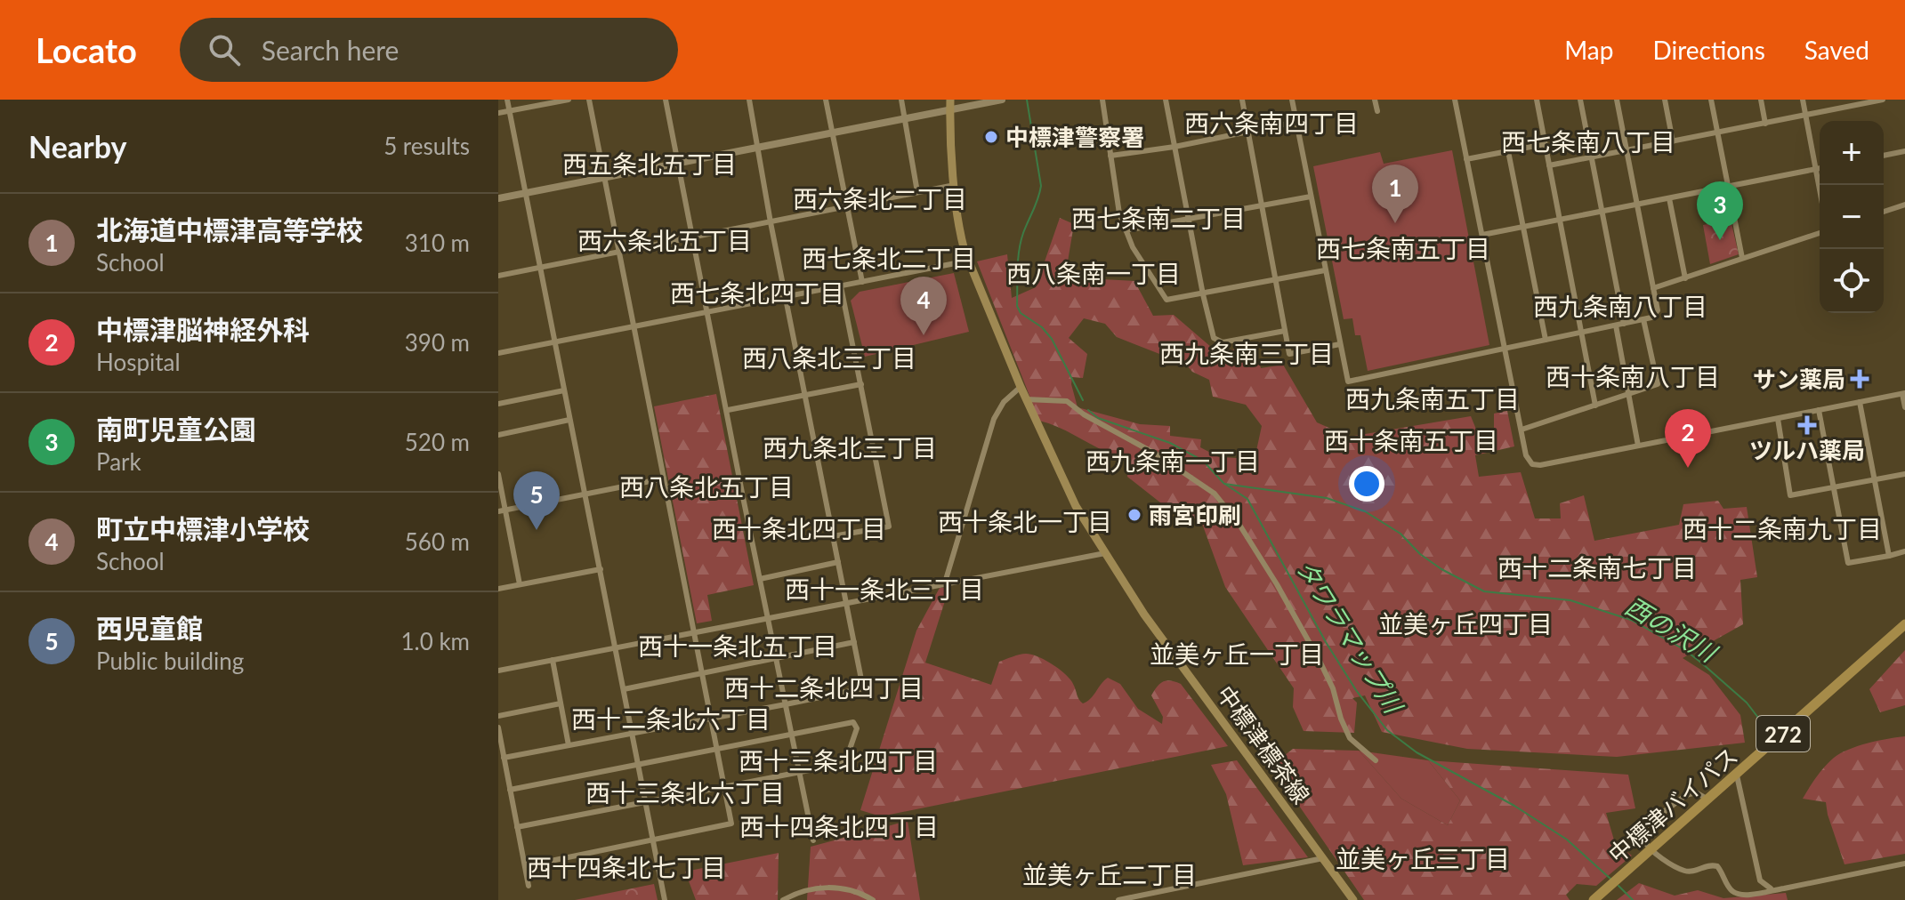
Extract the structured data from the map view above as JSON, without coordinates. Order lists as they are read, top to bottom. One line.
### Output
{"streets":{"highway":["272","中標津バイパス"],"main road":["中標津標茶線"]},"districts":["西六条南四丁目","西七条南八丁目","西五条北五丁目","西六条北二丁目","西七条南二丁目","西六条北五丁目","西七条南五丁目","西七条北二丁目","西八条南一丁目","西七条北四丁目","西九条南八丁目","西九条南三丁目","西八条北三丁目","西十条南八丁目","西九条南五丁目","西十条南五丁目","西九条北三丁目","西九条南一丁目","西八条北五丁目","西十条北一丁目","西十条北四丁目","西十二条南九丁目","西十二条南七丁目","西十一条北三丁目","並美ヶ丘四丁目","西十一条北五丁目","並美ヶ丘一丁目","西十二条北四丁目","西十二条北六丁目","西十三条北四丁目","西十三条北六丁目","西十四条北四丁目","並美ヶ丘三丁目","西十四条北七丁目","並美ヶ丘二丁目"],"water":["西の沢川","タワラマップ川"],"places":{"other":["中標津警察署","雨宮印刷"],"health":["サン薬局","ツルハ薬局"]},"page":{"header":"Locato","search":"Search here","nav":["Map","Directions","Saved"],"heading":["Nearby","5 results"],"map_buttons":["+","−"],"pins":["1","3","4","2","5"],"list":[{"mark":"1","name":"北海道中標津高等学校","note":"School","value":"310 m"},{"mark":"2","name":"中標津脳神経外科","note":"Hospital","value":"390 m"},{"mark":"3","name":"南町児童公園","note":"Park","value":"520 m"},{"mark":"4","name":"町立中標津小学校","note":"School","value":"560 m"},{"mark":"5","name":"西児童館","note":"Public building","value":"1.0 km"}]}}
